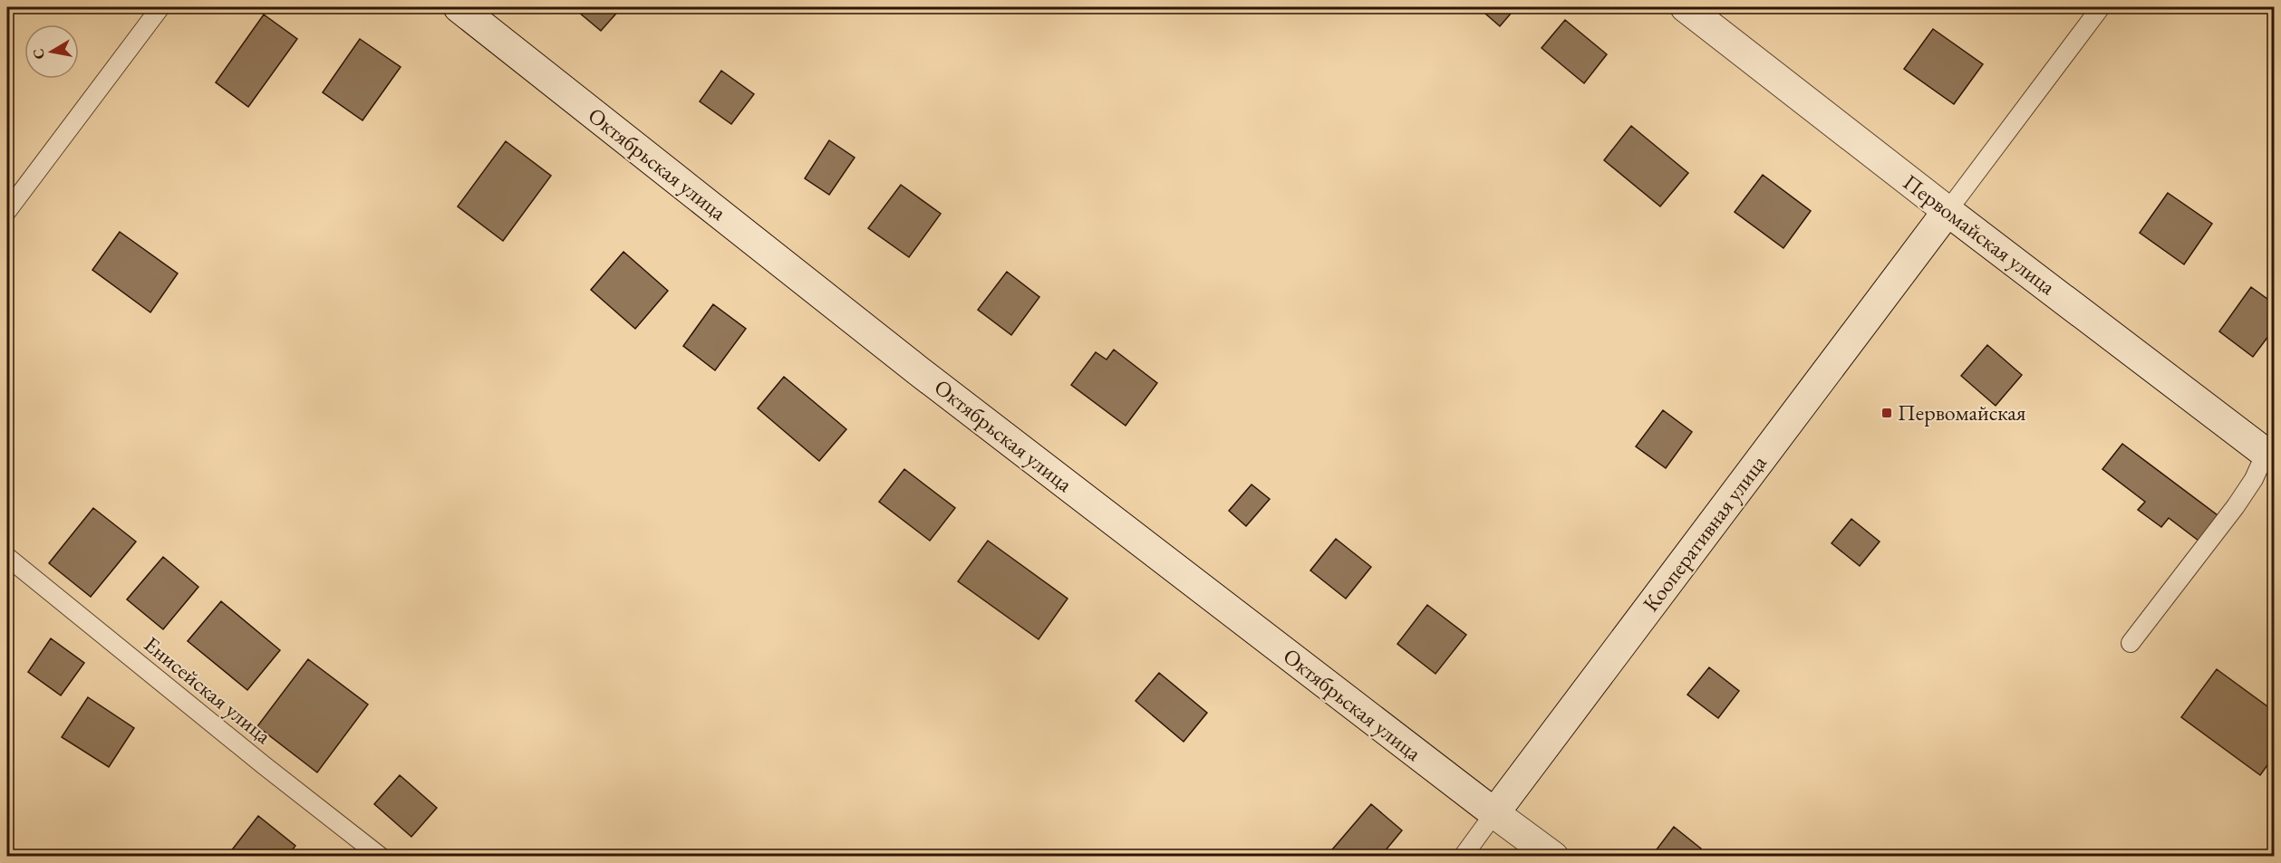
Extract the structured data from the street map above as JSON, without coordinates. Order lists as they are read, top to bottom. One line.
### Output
{"streets":{"main road":["Октябрьская улица","Первомайская улица","Кооперативная улица"],"lane":["Енисейская улица"]},"crossings":[["Октябрьская улица","Кооперативная улица"],["Первомайская улица","Кооперативная улица"]],"places":{"transit":["Первомайская"]},"north":"left"}
